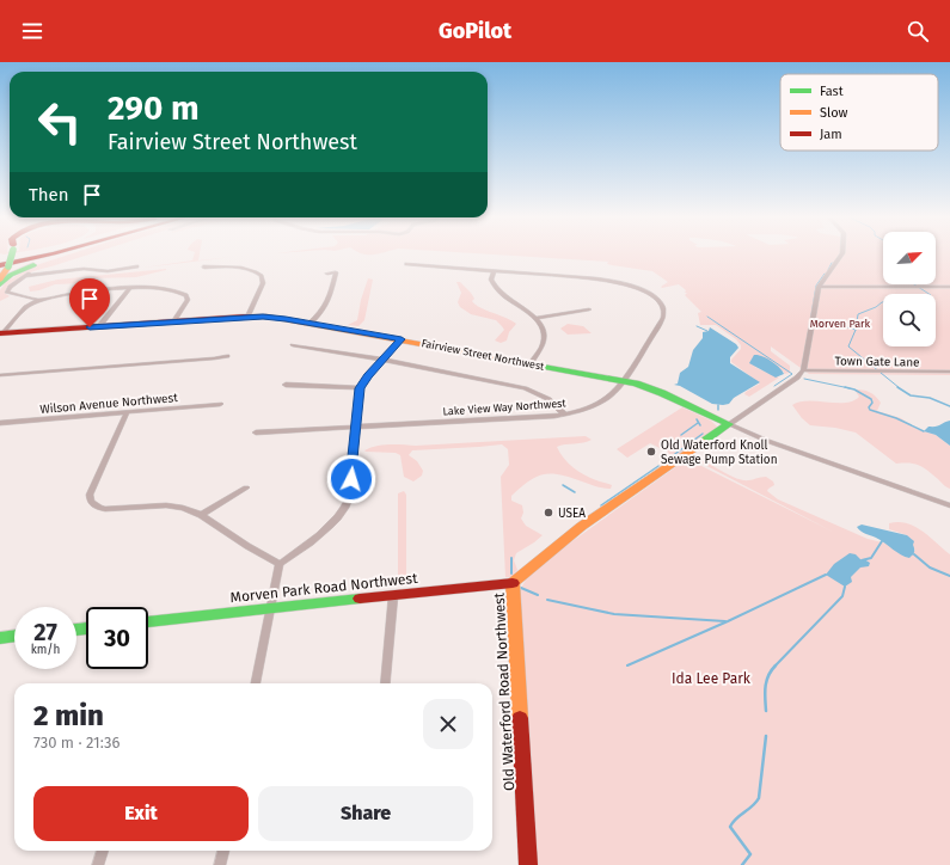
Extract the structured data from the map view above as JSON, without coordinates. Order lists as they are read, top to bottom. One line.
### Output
{"streets":{"main road":["Fairview Street Northwest","Morven Park Road Northwest","Old Waterford Road Northwest"],"street":["Town Gate Lane","Wilson Avenue Northwest","Lake View Way Northwest"]},"crossings":[["Fairview Street Northwest","Lake View Way Northwest"],["Fairview Street Northwest","Old Waterford Road Northwest"],["Town Gate Lane","Old Waterford Road Northwest"],["Morven Park Road Northwest","Old Waterford Road Northwest"]],"parks":["Morven Park","Ida Lee Park"],"places":["Old Waterford Knoll Sewage Pump Station","USEA"],"legend":["Fast","Slow","Jam"],"north":"top right","page":{"header":"GoPilot","turn":["290 m","Fairview Street Northwest"],"then":"Then","speed":"27 km/h","limit":"30","heading":["2 min","730 m · 21:36"],"buttons":["Exit","Share"]}}
